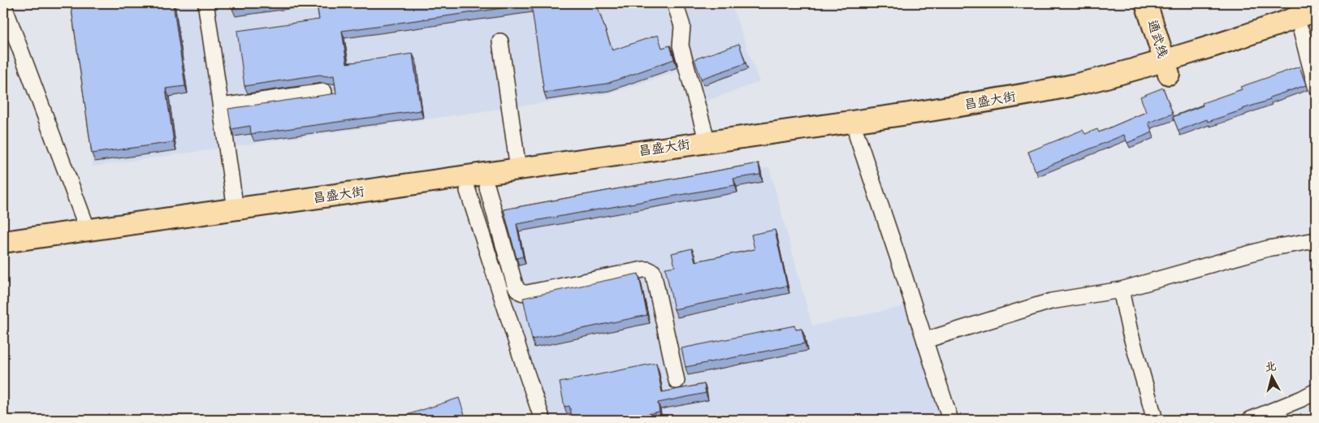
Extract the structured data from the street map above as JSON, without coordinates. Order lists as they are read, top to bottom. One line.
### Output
{"streets":{"highway":["通武线","昌盛大街"]},"crossings":[["通武线","昌盛大街"]],"north":"top"}
